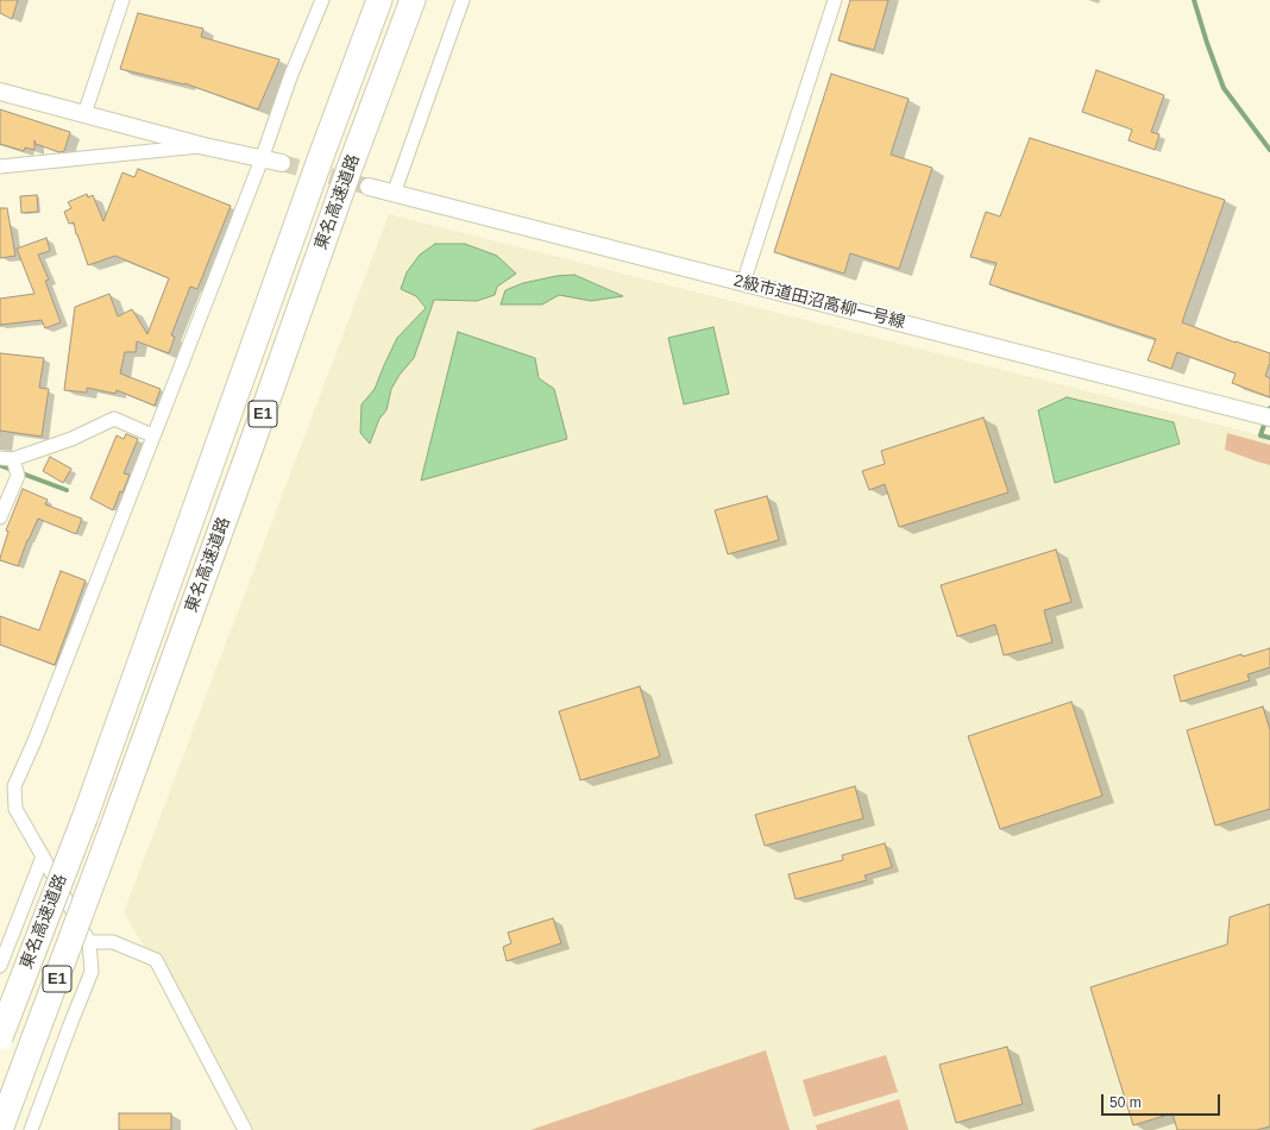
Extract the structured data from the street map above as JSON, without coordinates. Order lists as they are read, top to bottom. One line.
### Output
{"streets":{"highway":["東名高速道路","E1"],"street":["2級市道田沼高柳一号線"]},"scale_bar":"50 m"}
